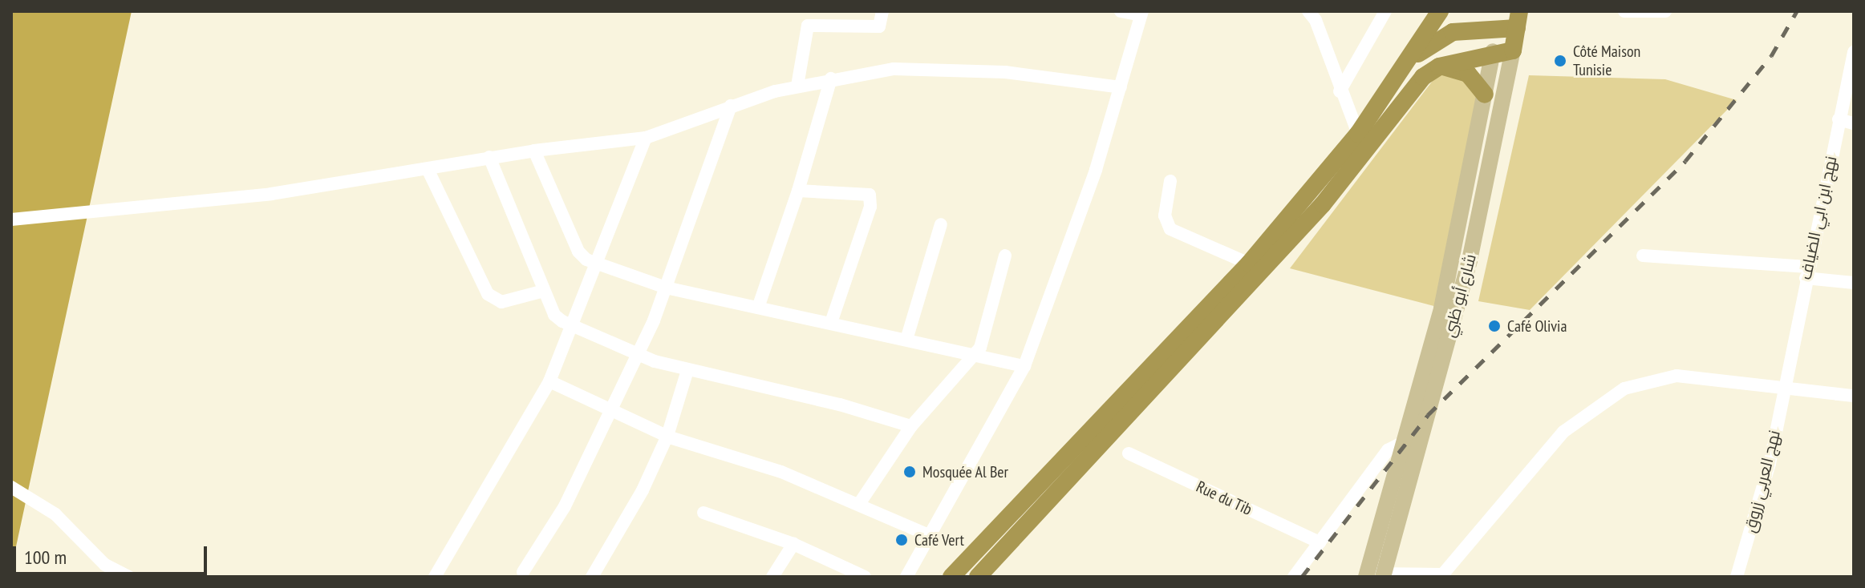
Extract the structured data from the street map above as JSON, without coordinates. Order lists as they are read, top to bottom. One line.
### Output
{"streets":{"highway":["شارع أبو ظبي"],"street":["نهج ابن ابي الضياف","نهج العربي زروق","Rue du Tib"]},"crossings":[["نهج ابن ابي الضياف","نهج العربي زروق"]],"places":["Côté Maison Tunisie","Café Olivia","Mosquée Al Ber","Café Vert"],"scale_bar":"100 m"}
